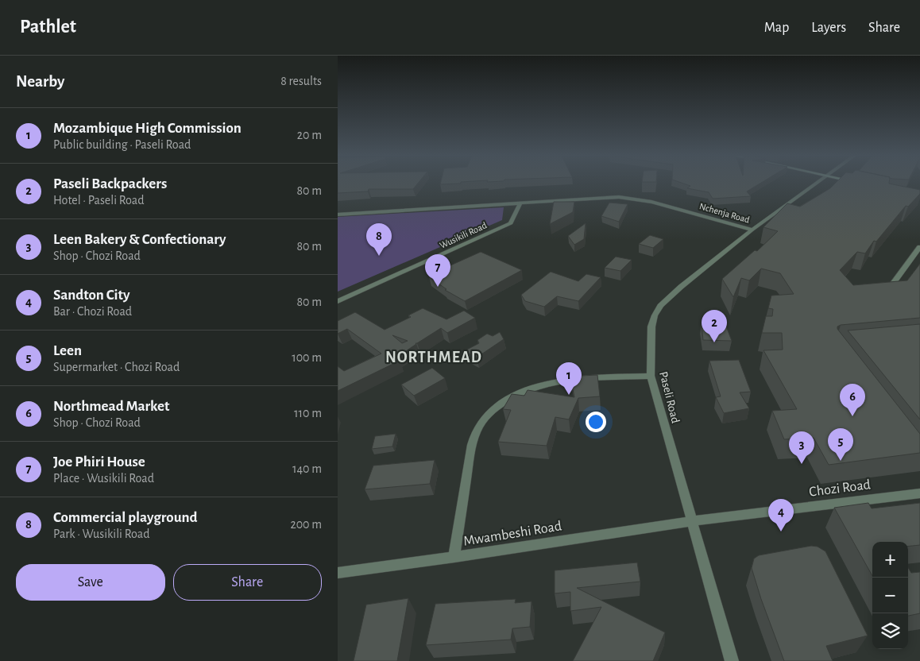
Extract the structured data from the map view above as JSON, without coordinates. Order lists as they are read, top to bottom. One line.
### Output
{"streets":{"street":["Nchenja Road","Wusikili Road","Paseli Road","Chozi Road","Mwambeshi Road"]},"crossings":[["Nchenja Road","Wusikili Road"],["Nchenja Road","Paseli Road"],["Paseli Road","Chozi Road"],["Paseli Road","Mwambeshi Road"],["Chozi Road","Mwambeshi Road"]],"districts":["NORTHMEAD"],"page":{"header":"Pathlet","nav":["Map","Layers","Share"],"heading":["Nearby","8 results"],"list":[{"mark":"1","name":"Mozambique High Commission","note":"Public building · Paseli Road","value":"20 m"},{"mark":"2","name":"Paseli Backpackers","note":"Hotel · Paseli Road","value":"80 m"},{"mark":"3","name":"Leen Bakery & Confectionary","note":"Shop · Chozi Road","value":"80 m"},{"mark":"4","name":"Sandton City","note":"Bar · Chozi Road","value":"80 m"},{"mark":"5","name":"Leen","note":"Supermarket · Chozi Road","value":"100 m"},{"mark":"6","name":"Northmead Market","note":"Shop · Chozi Road","value":"110 m"},{"mark":"7","name":"Joe Phiri House","note":"Place · Wusikili Road","value":"140 m"},{"mark":"8","name":"Commercial playground","note":"Park · Wusikili Road","value":"200 m"}],"pins":["8","7","2","1","6","5","3","4"],"map_buttons":["+","−"],"buttons":["Save","Share"]}}
